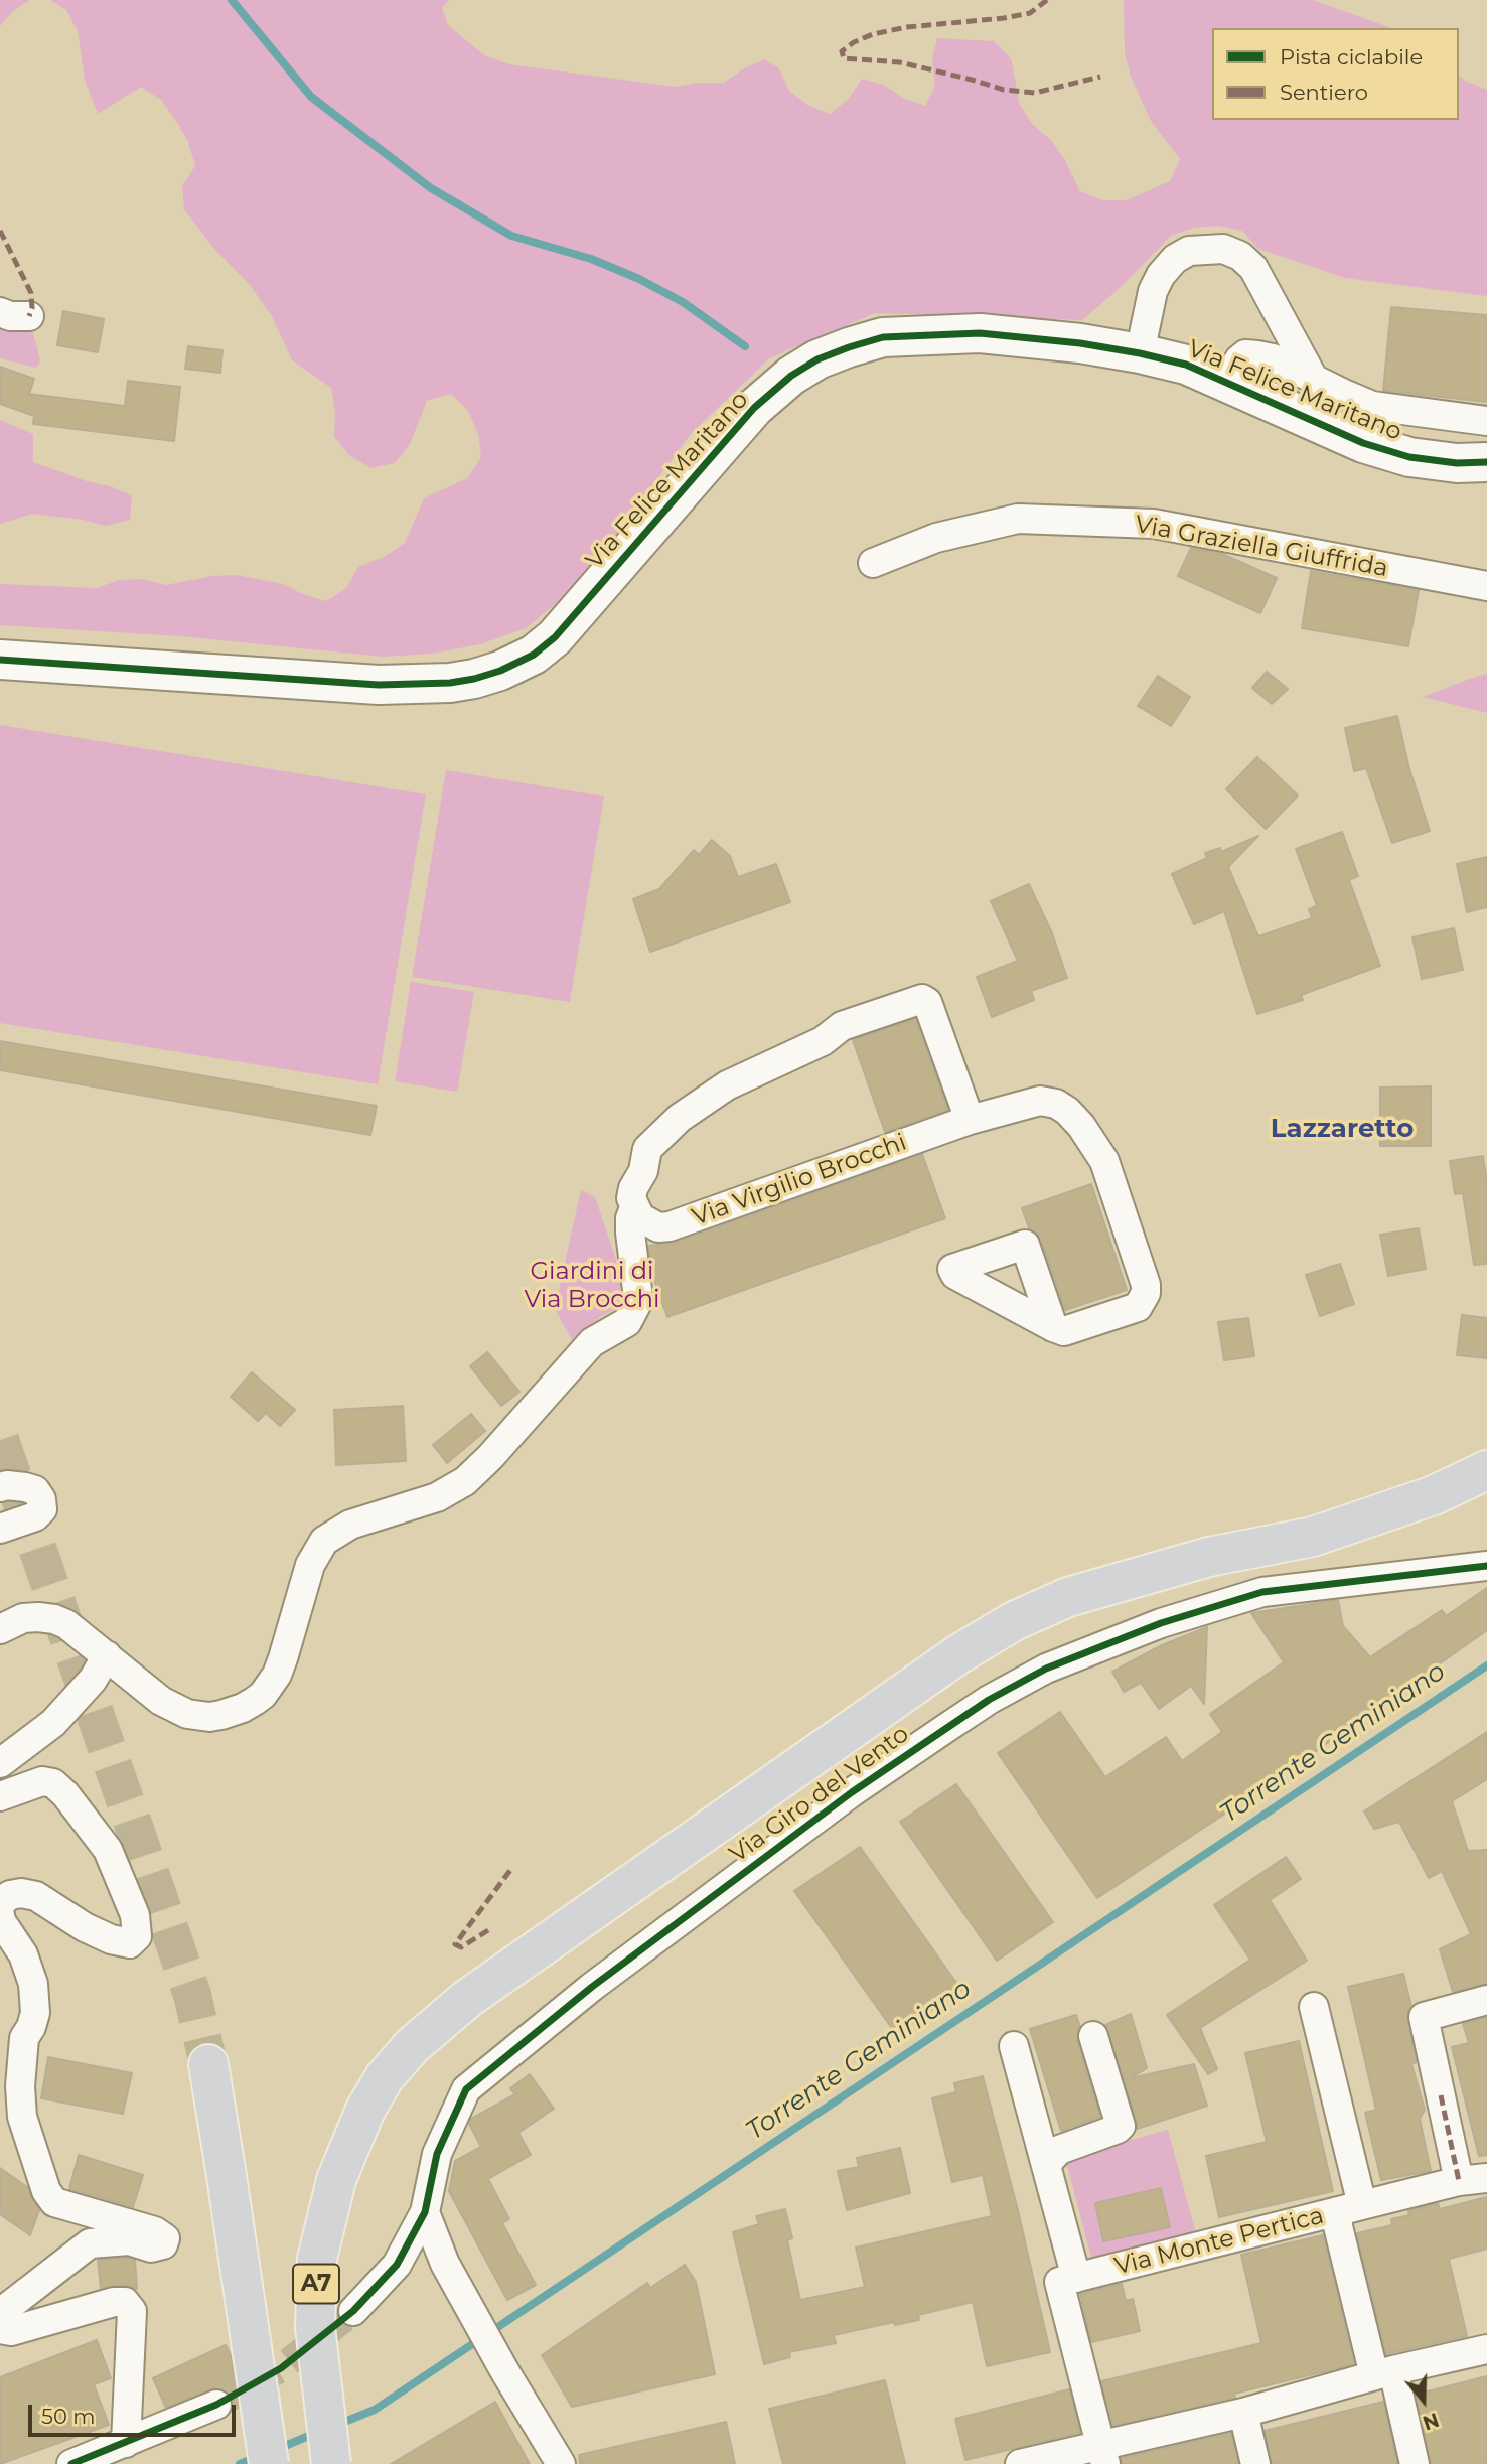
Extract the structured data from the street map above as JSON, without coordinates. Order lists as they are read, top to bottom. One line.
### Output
{"streets":{"highway":["A7"],"street":["Via Felice Maritano","Via Graziella Giuffrida","Via Virgilio Brocchi","Via Giro del Vento","Via Monte Pertica"]},"districts":["Lazzaretto"],"water":["Torrente Geminiano"],"parks":["Giardini di Via Brocchi"],"legend":["Pista ciclabile","Sentiero"],"scale_bar":"50 m","north":"bottom"}
